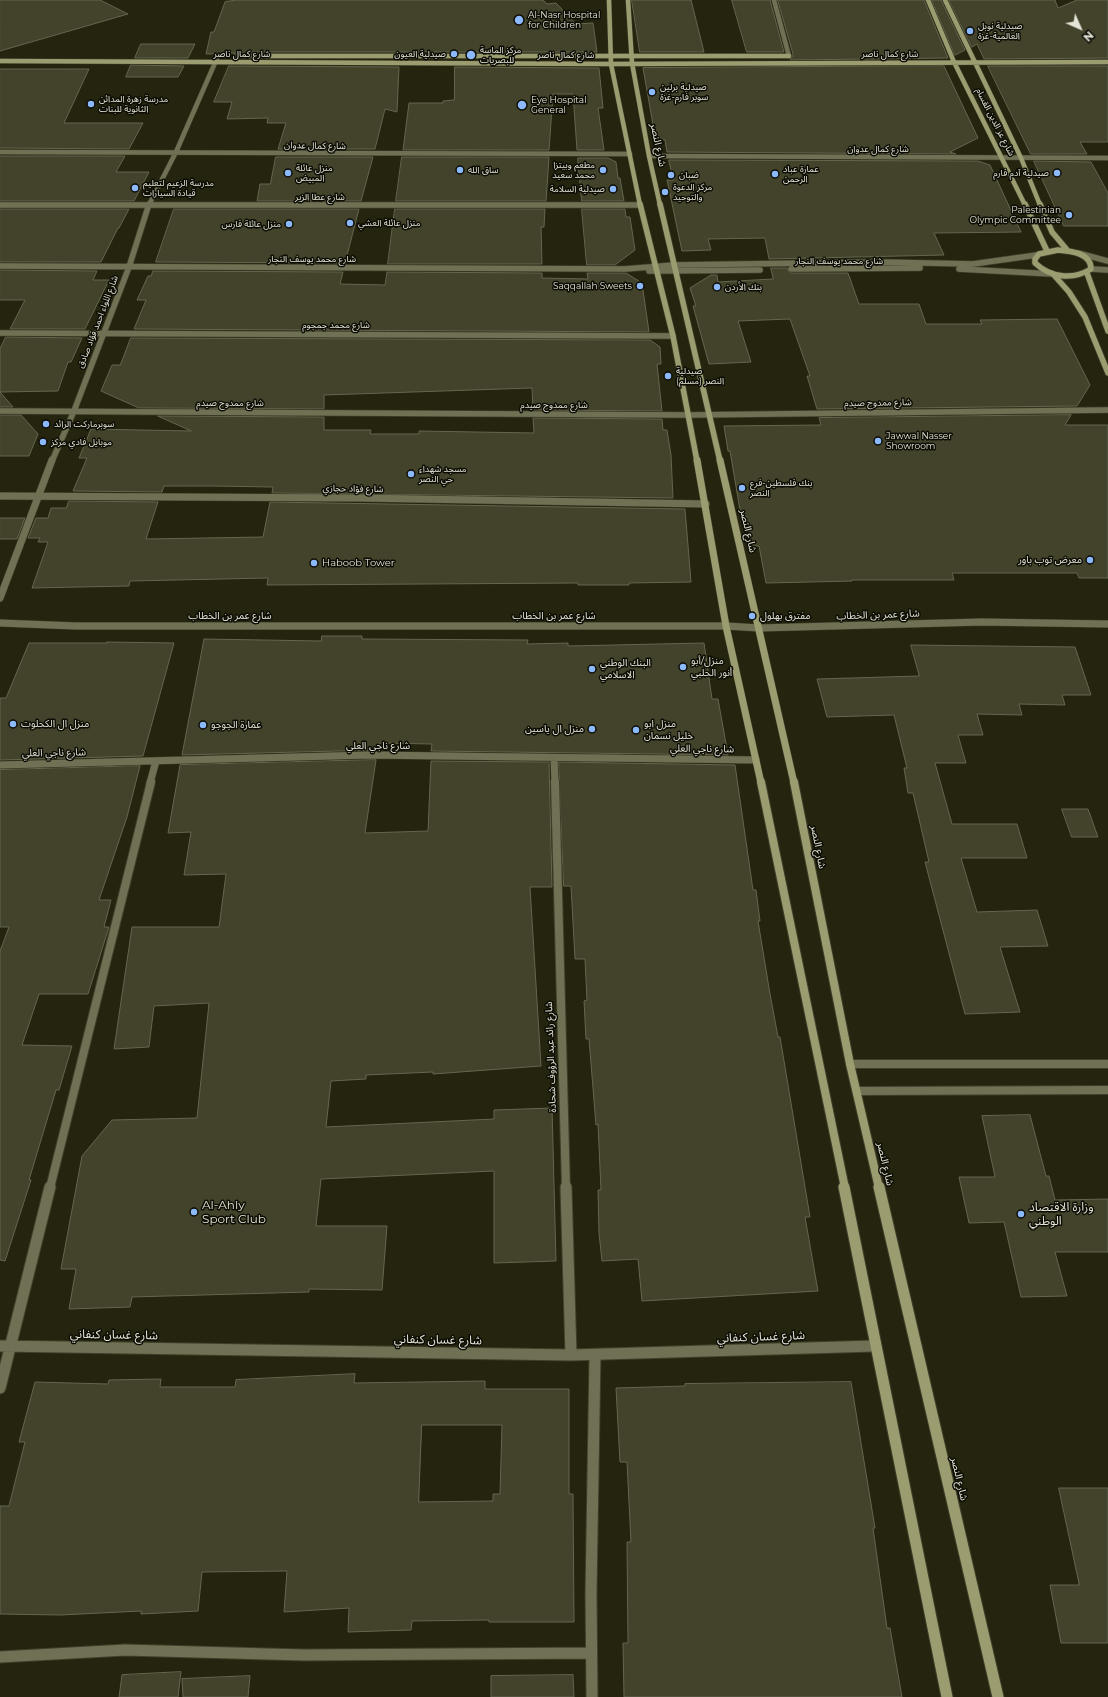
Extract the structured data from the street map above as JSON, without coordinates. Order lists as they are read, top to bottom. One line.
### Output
{"streets":{"main road":["شارع كمال ناصر","شارع عز الدين القسام","شارع النصر"],"street":["شارع كمال عدوان","شارع عطا الزير","شارع محمد يوسف النجار","شارع اللواء احمد فؤاد صادق","شارع محمد جمجوم","شارع ممدوح صيدم","شارع فؤاد حجازي","شارع عمر بن الخطاب","شارع ناجي العلي","شارع رائد عبد الرؤوف شحادة","شارع غسان كنفاني"]},"crossings":[["شارع كمال ناصر","شارع عز الدين القسام"],["شارع كمال ناصر","شارع النصر"],["شارع كمال ناصر","شارع اللواء احمد فؤاد صادق"],["شارع عز الدين القسام","شارع كمال عدوان"],["شارع النصر","شارع كمال عدوان"],["شارع النصر","شارع محمد يوسف النجار"],["شارع النصر","شارع ممدوح صيدم"],["شارع النصر","شارع عمر بن الخطاب"],["شارع كمال عدوان","شارع اللواء احمد فؤاد صادق"],["شارع عطا الزير","شارع اللواء احمد فؤاد صادق"],["شارع محمد يوسف النجار","شارع اللواء احمد فؤاد صادق"],["شارع اللواء احمد فؤاد صادق","شارع محمد جمجوم"],["شارع اللواء احمد فؤاد صادق","شارع ممدوح صيدم"],["شارع اللواء احمد فؤاد صادق","شارع فؤاد حجازي"],["شارع ناجي العلي","شارع رائد عبد الرؤوف شحادة"],["شارع رائد عبد الرؤوف شحادة","شارع غسان كنفاني"]],"places":["Al-Nasr Hospital for Children","صيدلية نوبل العالمية-غزة","صيدلية العيون","مركز الماسة للبصريات","صيدلية برلين سوبر فارم-غزة","مدرسة زهرة المدائن الثانوية للبنات","Eye Hospital General","ساق الله","مطعم وبيتزا محمد سعيد","منزل عائلة المبيض","صيدلية آدم فارم","عمارة عباد الرحمن","ضبان","مدرسة الزعيم لتعليم قيادة السيارات","صيدلية السلامة","مركز الدعوة والتوحيد","Palestinian Olympic Committee","منزل عائلة العشي","منزل عائلة فارس","Saqqallah Sweets","بنك الأردن","صيدلية النصر (مسلم)","سوبرماركت الرائد","Jawwal Nasser Showroom","موبايل فادي مركز","مسجد شهداء حي النصر","بنك فلسطين-فرع النصر","معرض توب باور","Haboob Tower","مفترق بهلول","منزل/أبو أنور الحلبي","البنك الوطني الاسلامي","منزل ال الكحلوت","عمارة الجوجو","منزل ال ياسين","منزل ابو خليل نسمان","Al-Ahly Sport Club","وزارة الاقتصاد الوطني"],"north":"bottom right"}
